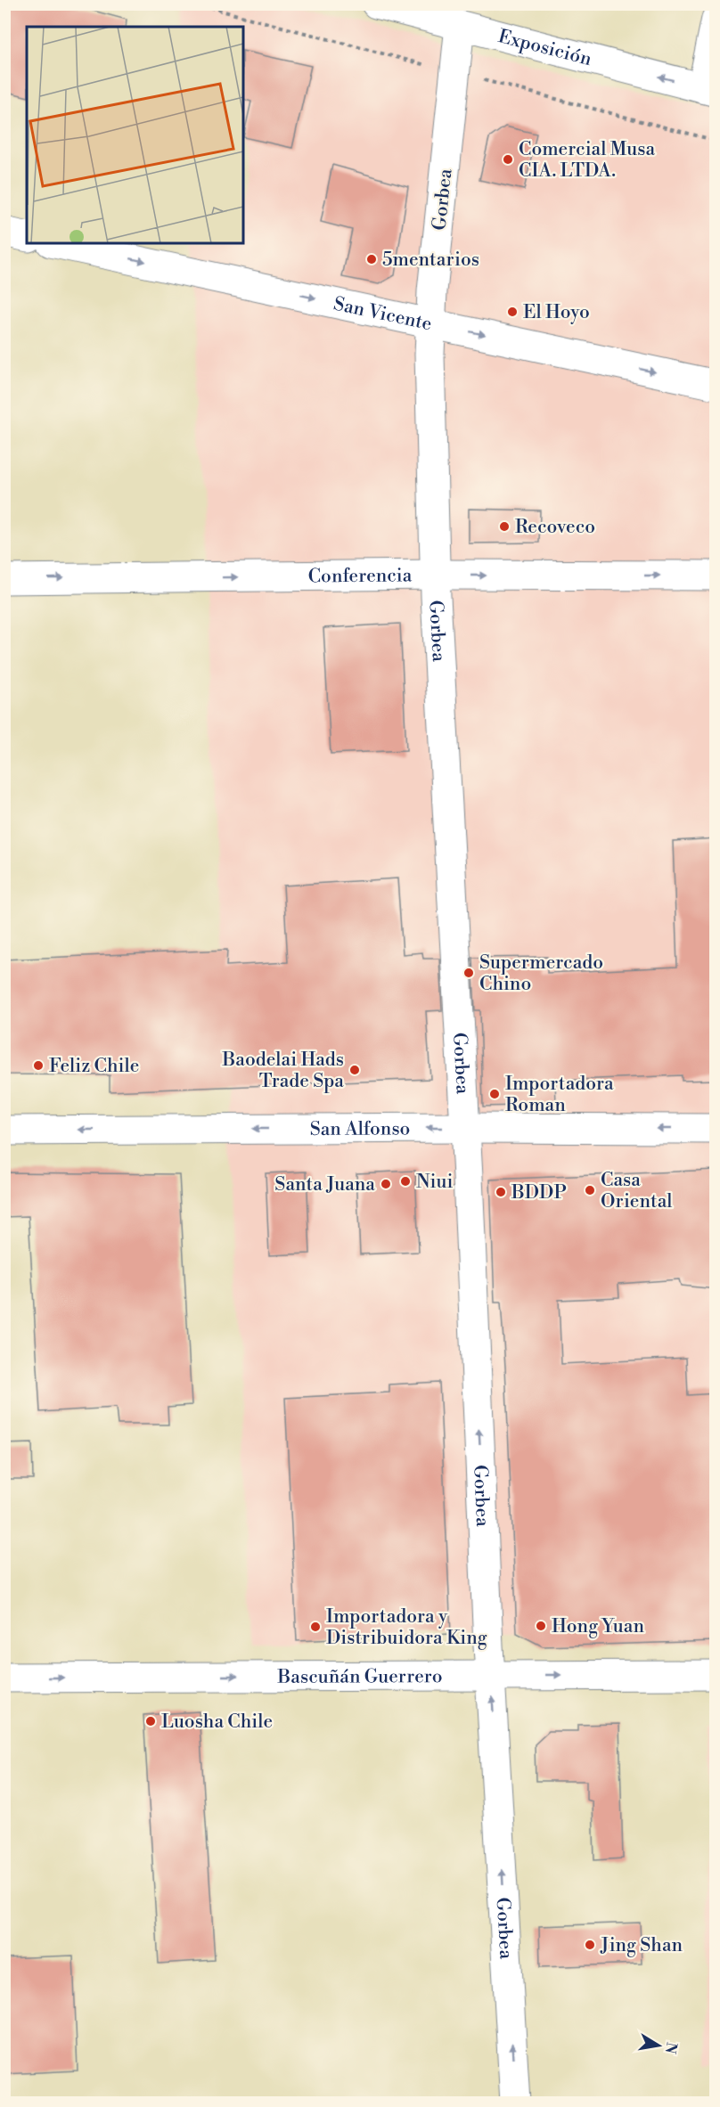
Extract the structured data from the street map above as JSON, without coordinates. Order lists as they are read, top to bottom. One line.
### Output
{"streets":{"street":["Exposición","Gorbea","San Vicente","Conferencia","San Alfonso","Bascuñán Guerrero"]},"crossings":[["Exposición","Gorbea"],["Gorbea","San Vicente"],["Gorbea","Conferencia"],["Gorbea","San Alfonso"],["Gorbea","Bascuñán Guerrero"]],"one_way":["Exposición","Gorbea","San Vicente","Conferencia","San Alfonso","Bascuñán Guerrero"],"places":["Comercial Musa CIA. LTDA.","5mentarios","El Hoyo","Recoveco","Supermercado Chino","Feliz Chile","Baodelai Hads Trade Spa","Importadora Roman","Niui","Santa Juana","Casa Oriental","BDDP","Hong Yuan","Importadora y Distribuidora King","Luosha Chile","Jing Shan"],"north":"right"}
